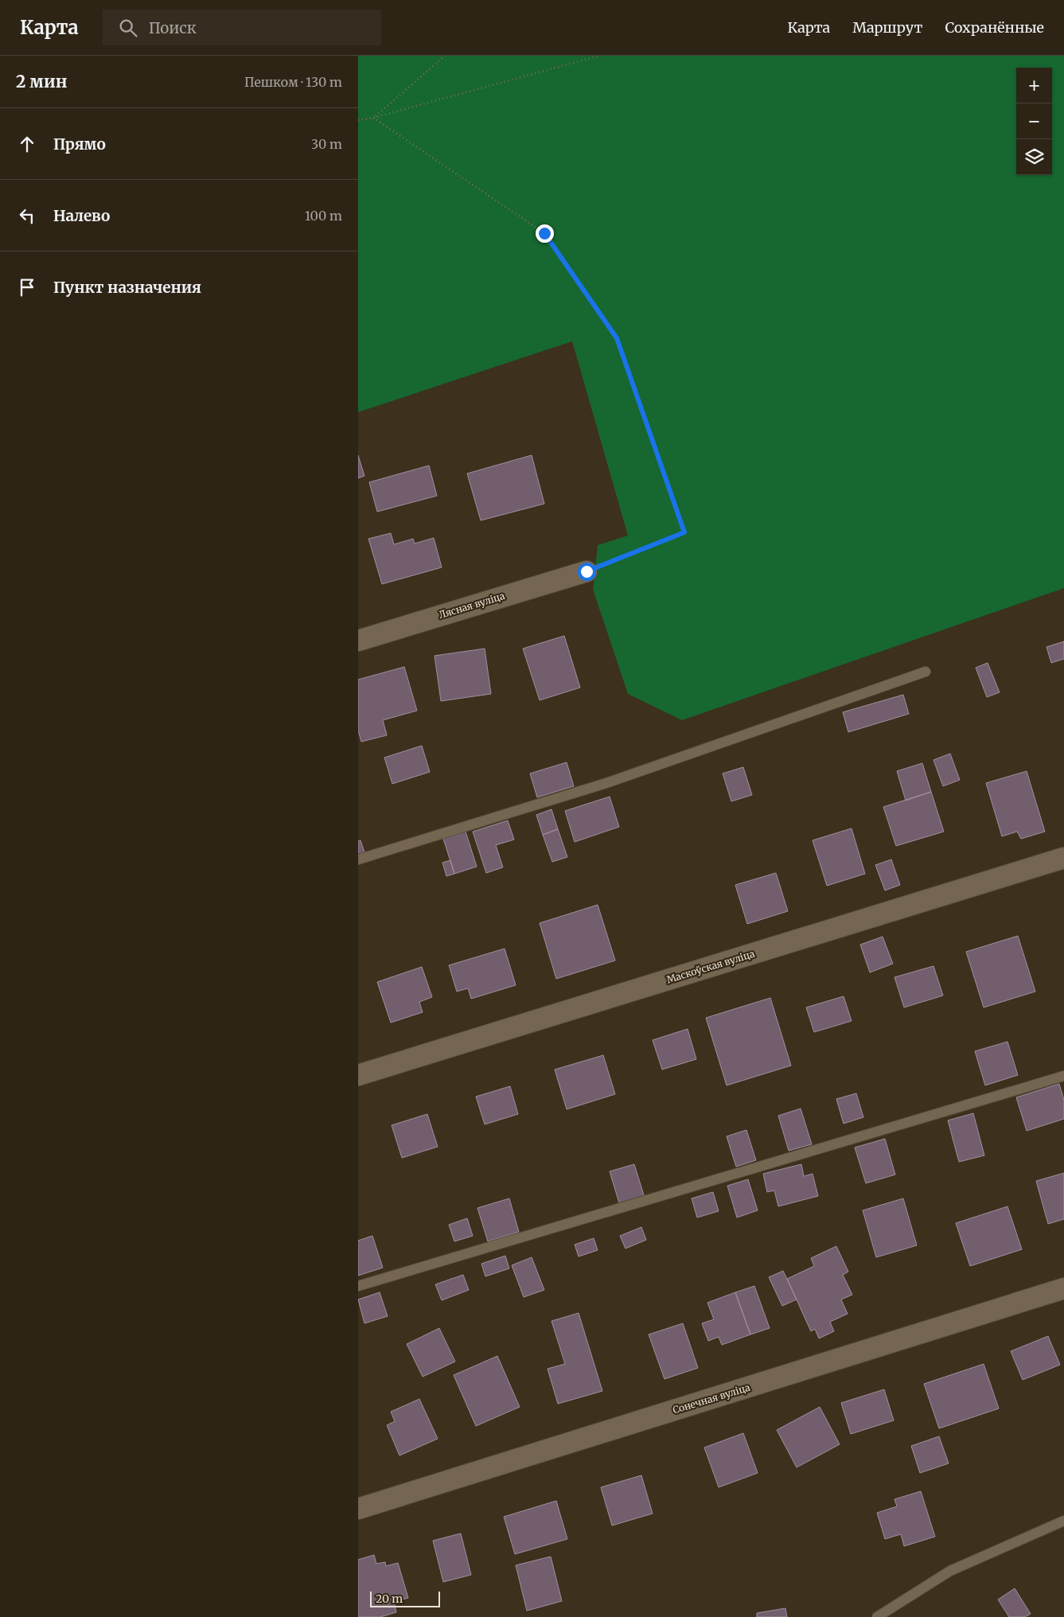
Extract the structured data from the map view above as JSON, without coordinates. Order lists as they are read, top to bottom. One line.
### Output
{"streets":{"street":["Лясная вуліца","Маскоўская вуліца","Сонечная вуліца"]},"scale_bar":"20 m","page":{"header":"Карта","search":"Поиск","nav":["Карта","Маршрут","Сохранённые"],"heading":["2 мин","Пешком · 130 m"],"map_buttons":["+","−"],"list":[["Прямо","30 m"],["Налево","100 m"],"Пункт назначения"],"scale":"20 m"}}
